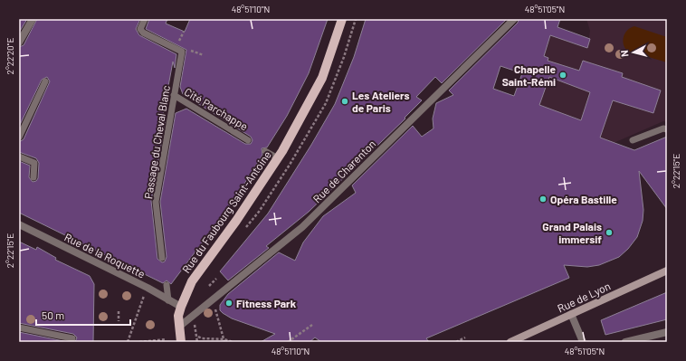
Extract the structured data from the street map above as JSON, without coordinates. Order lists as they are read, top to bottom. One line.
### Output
{"streets":{"main road":["Rue du Faubourg Saint-Antoine","Rue de Lyon"],"street":["Rue de Charenton","Rue de la Roquette"],"lane":["Cité Parchappe","Passage du Cheval Blanc"]},"crossings":[["Cité Parchappe","Passage du Cheval Blanc"],["Rue de Charenton","Rue du Faubourg Saint-Antoine"],["Rue du Faubourg Saint-Antoine","Rue de la Roquette"]],"places":["Chapelle Saint-Rémi","Les Ateliers de Paris","Opéra Bastille","Grand Palais immersif","Fitness Park"],"scale_bar":"50 m","north":"left","coordinates":["48°51'10\"N","48°51'05\"N","2°22'20\"E","2°22'15\"E"]}
